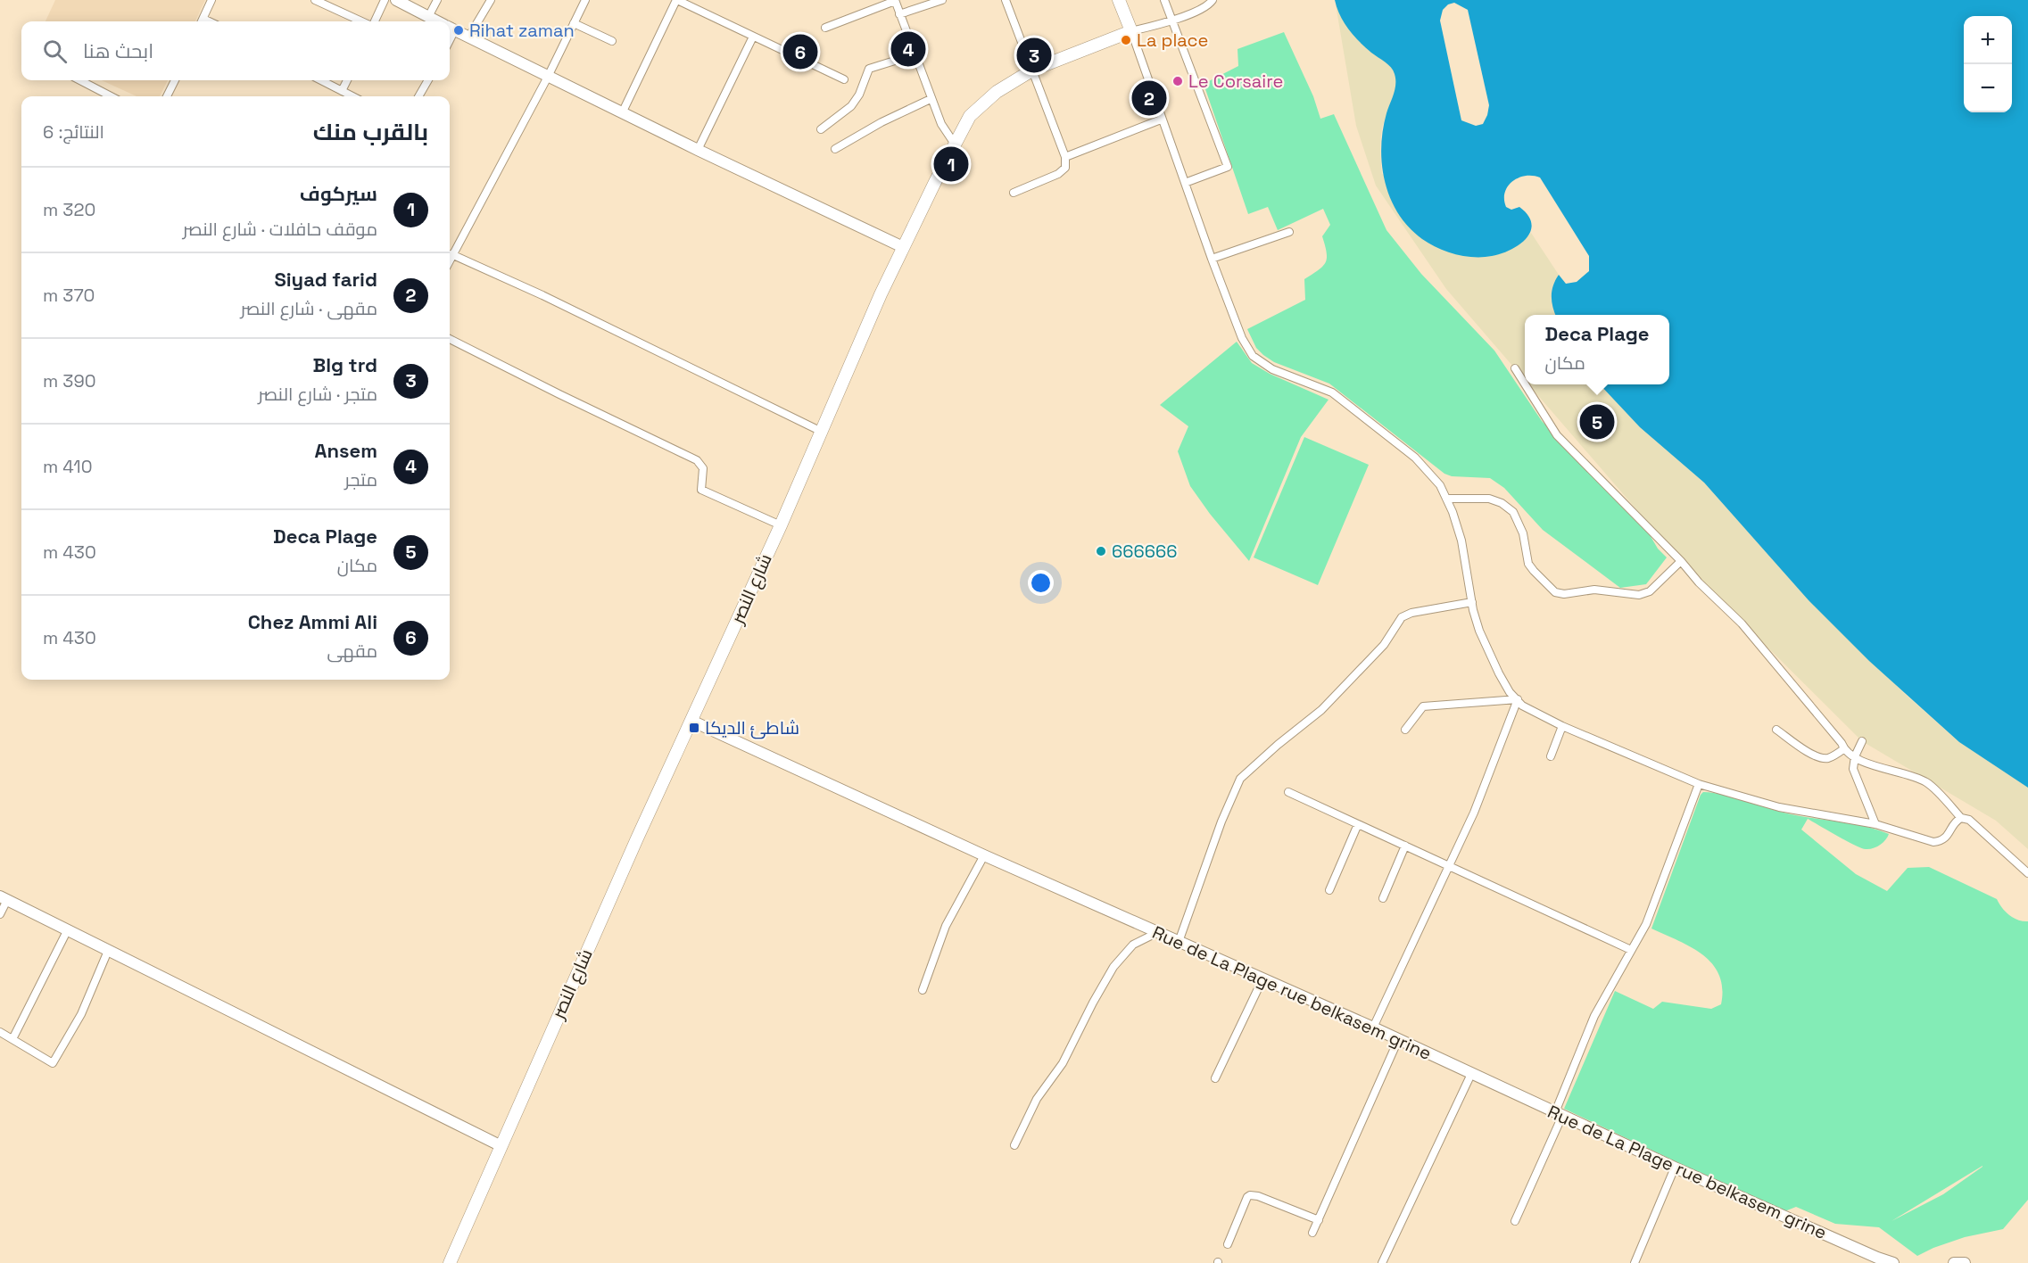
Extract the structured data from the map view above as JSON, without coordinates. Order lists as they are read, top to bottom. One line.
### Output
{"streets":{"main road":["شارع النصر"],"street":["Rue de La Plage rue belkasem grine"]},"crossings":[["شارع النصر","Rue de La Plage rue belkasem grine"]],"places":{"other":["Rihat zaman","La place","Le Corsaire","666666"],"transit":["شاطئ الديكا"]},"page":{"map_buttons":["+","−"],"search":"ابحث هنا","pins":["4","6","3","2","1","5"],"heading":["بالقرب منك","النتائج: 6"],"list":[{"mark":"1","name":"سيركوف","note":"موقف حافلات · شارع النصر","value":"320 m"},{"mark":"2","name":"Siyad farid","note":"مقهى · شارع النصر","value":"370 m"},{"mark":"3","name":"Blg trd","note":"متجر · شارع النصر","value":"390 m"},{"mark":"4","name":"Ansem","note":"متجر","value":"410 m"},{"mark":"5","name":"Deca Plage","note":"مكان","value":"430 m"},{"mark":"6","name":"Chez Ammi Ali","note":"مقهى","value":"430 m"}],"popup":["Deca Plage","مكان"]}}
